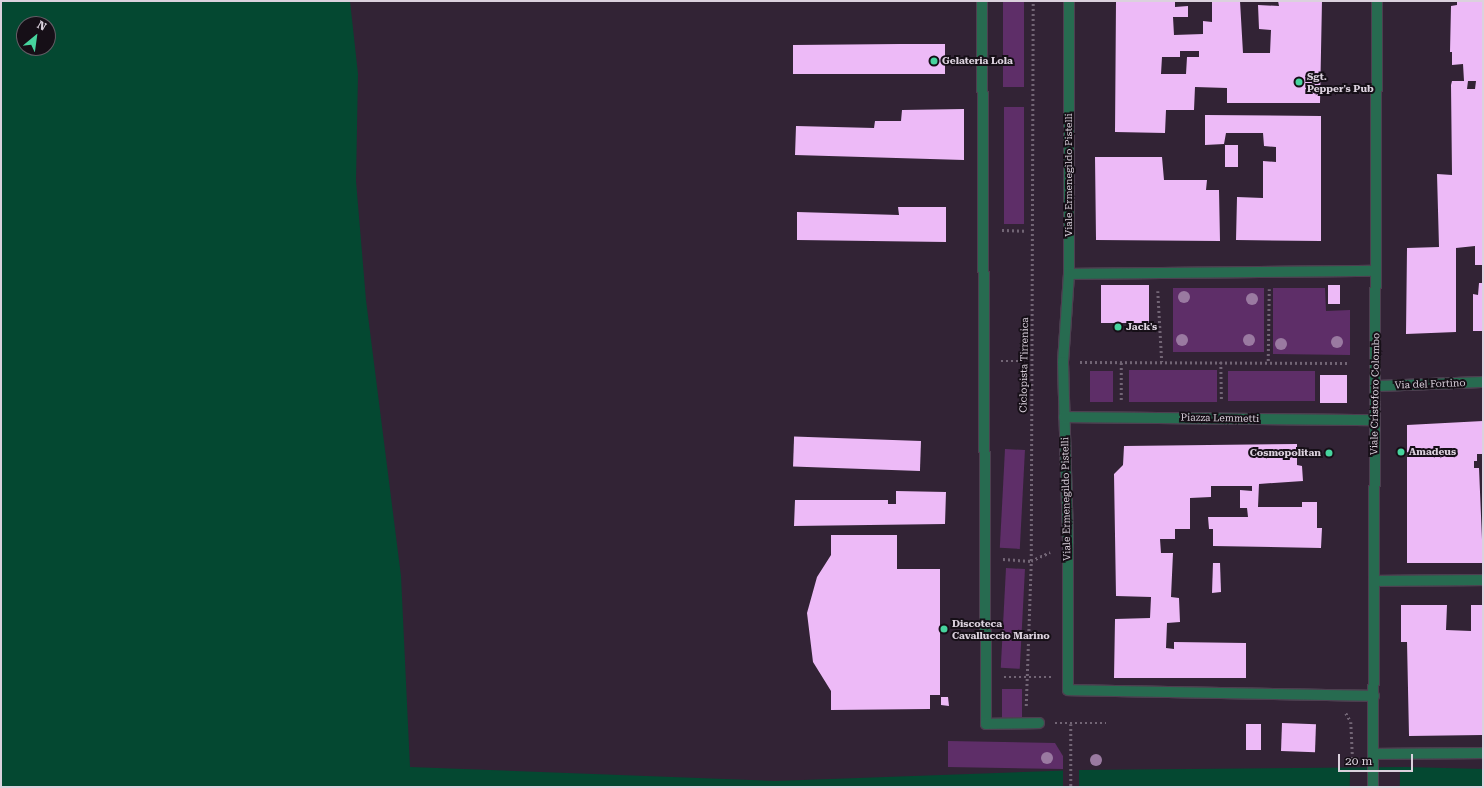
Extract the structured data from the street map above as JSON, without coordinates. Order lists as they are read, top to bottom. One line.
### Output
{"streets":{"street":["Viale Ermenegildo Pistelli","Via del Fortino","Viale Cristoforo Colombo","Piazza Lemmetti"],"path":["Ciclopista Tirrenica"]},"crossings":[["Viale Ermenegildo Pistelli","Piazza Lemmetti"],["Via del Fortino","Viale Cristoforo Colombo"],["Viale Cristoforo Colombo","Piazza Lemmetti"]],"places":["Gelateria Lola","Sgt. Pepper's Pub","Jack's","Amadeus","Cosmopolitan","Discoteca Cavalluccio Marino"],"scale_bar":"20 m","north":"top right"}
